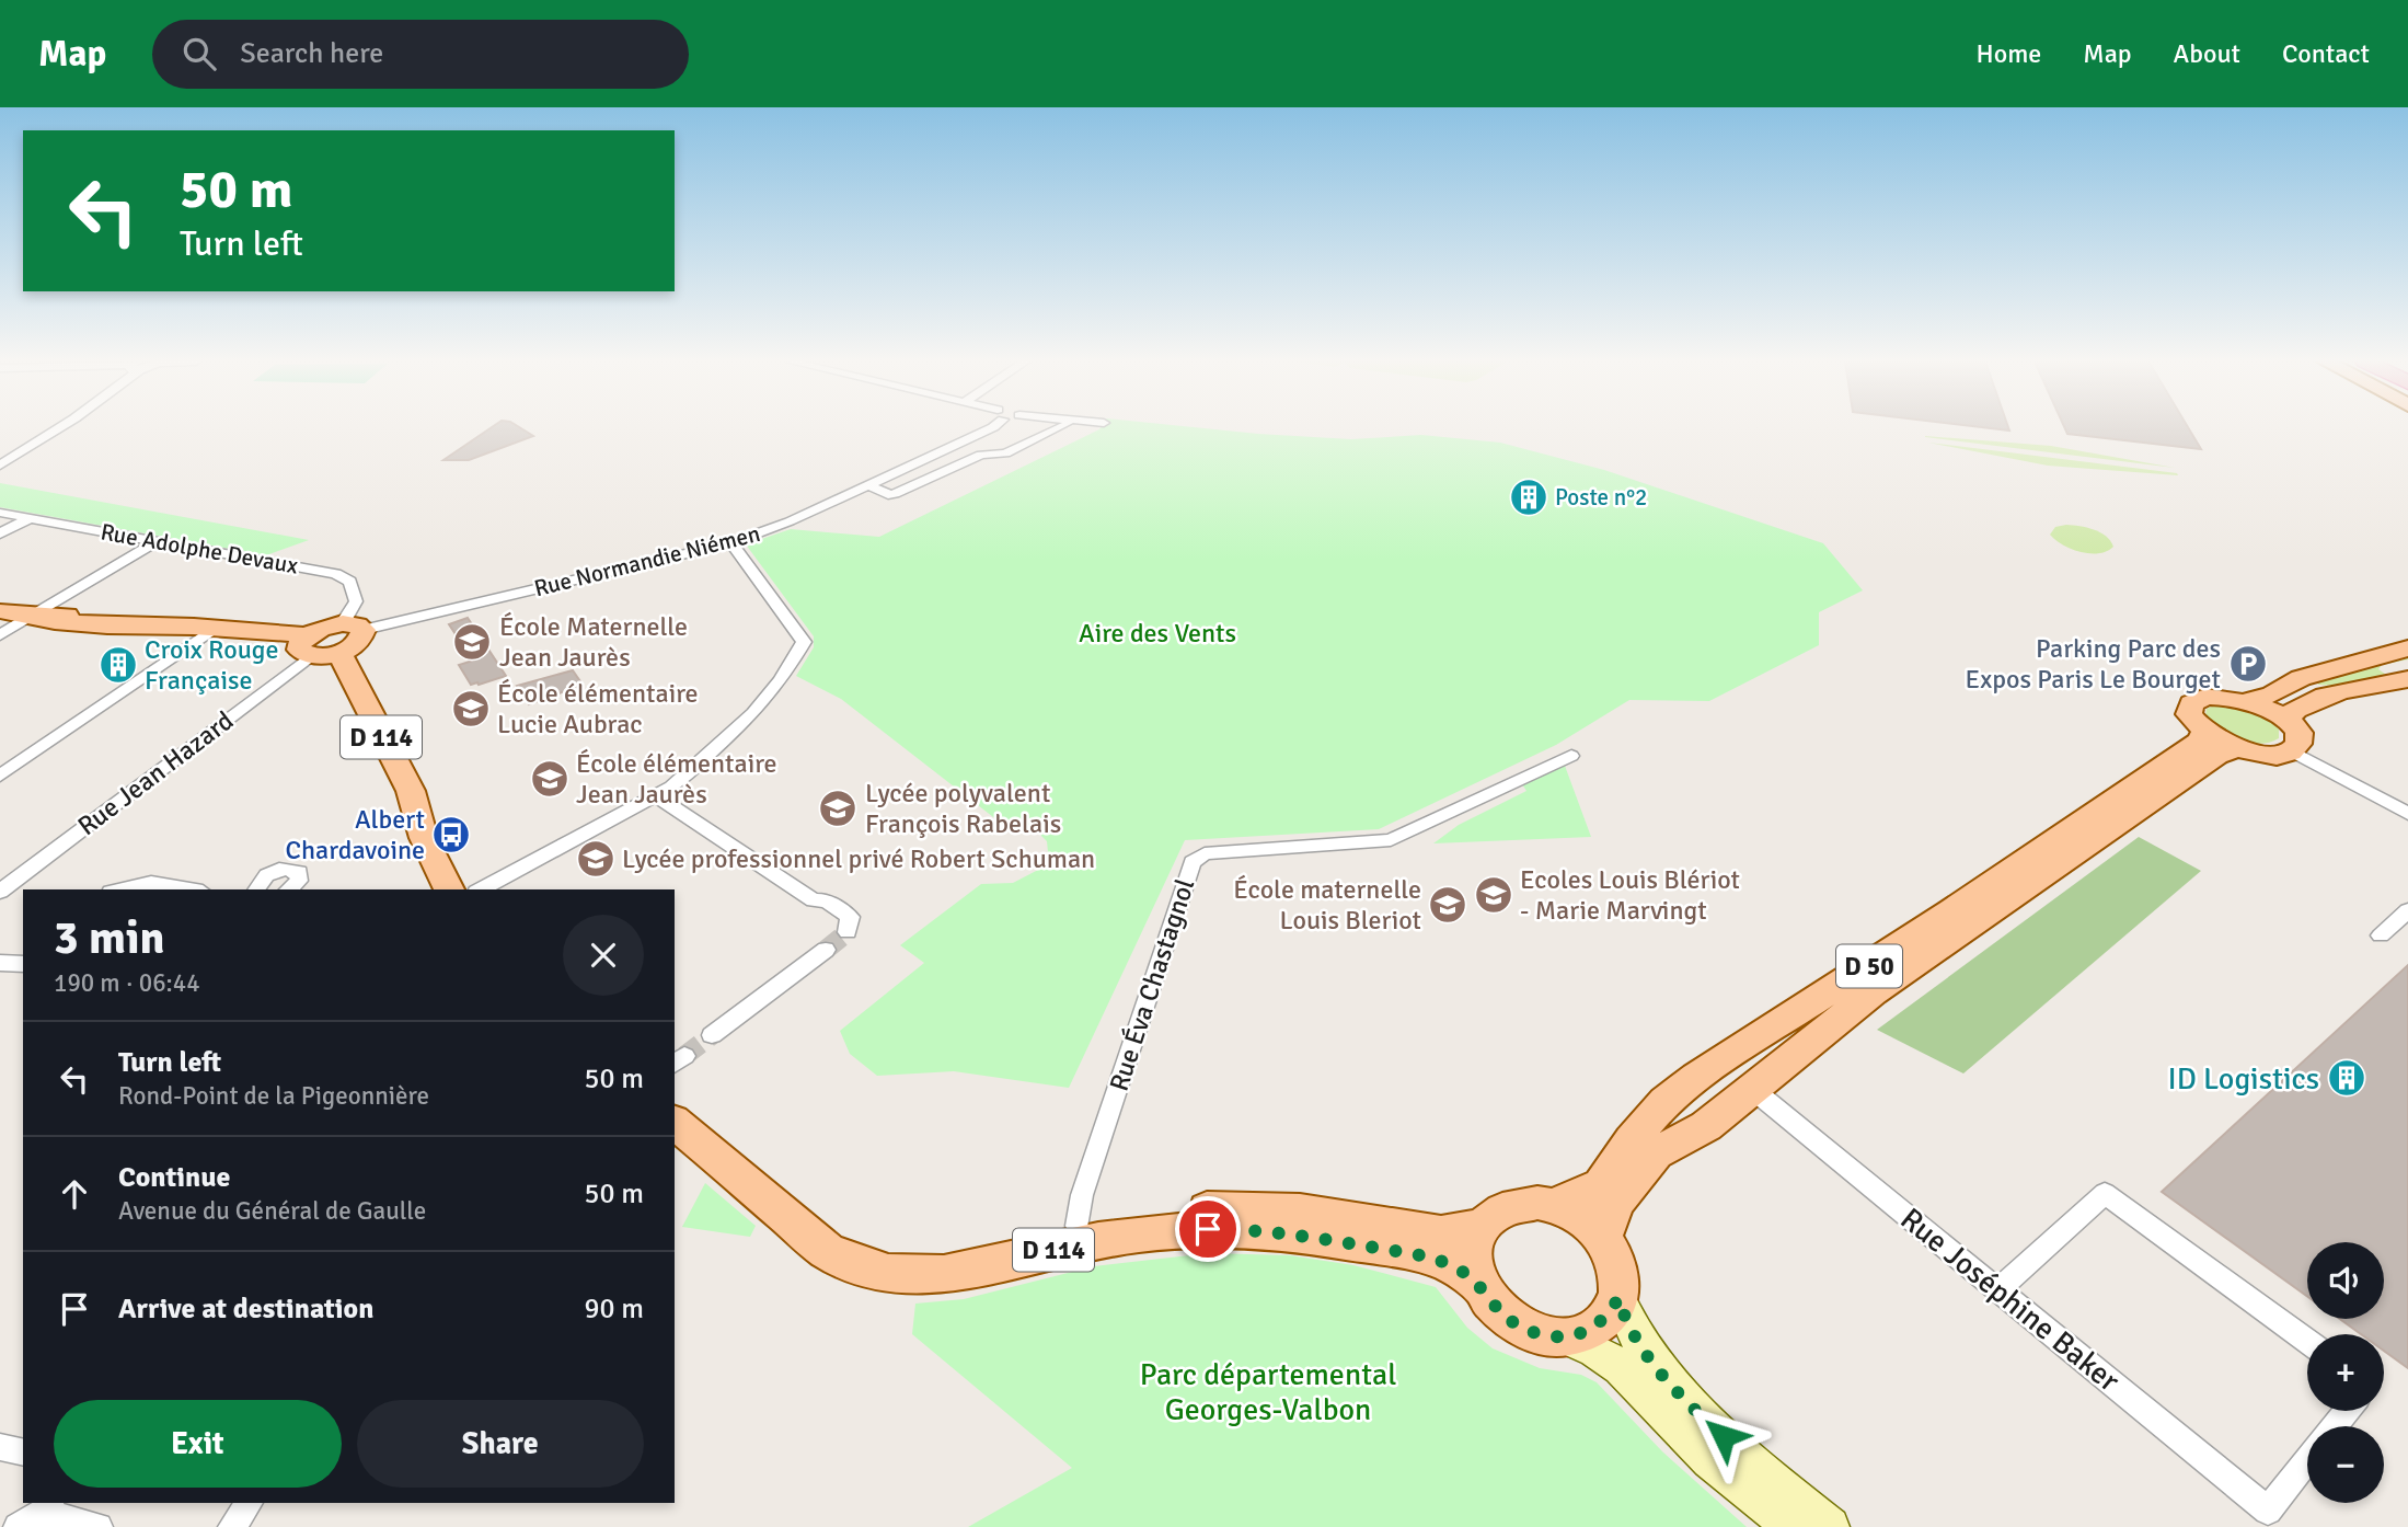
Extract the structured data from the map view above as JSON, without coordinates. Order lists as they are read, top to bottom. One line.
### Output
{"streets":{"main road":["D 114","D 50"],"street":["Rue Adolphe Devaux","Rue Normandie Niémen","Rue Jean Hazard","Rue Éva Chastagnol","Rue Joséphine Baker"]},"crossings":[["Rue Adolphe Devaux","Rue Normandie Niémen"],["D 114","D 50"],["D 114","Rue Éva Chastagnol"],["D 50","Rue Joséphine Baker"]],"parks":["Aire des Vents","Parc départemental Georges-Valbon"],"places":{"building":["Poste n°2","Croix Rouge Française","ID Logistics"],"school or university":["École Maternelle Jean Jaurès","École élémentaire Lucie Aubrac","École élémentaire Jean Jaurès","Lycée polyvalent François Rabelais","Lycée professionnel privé Robert Schuman","Ecoles Louis Blériot - Marie Marvingt","École maternelle Louis Bleriot"],"parking":["Parking Parc des Expos Paris Le Bourget"],"bus stop":["Albert Chardavoine"]},"page":{"header":"Map","search":"Search here","nav":["Home","Map","About","Contact"],"turn":["50 m","Turn left"],"heading":["3 min","190 m · 06:44"],"list":[{"name":"Turn left","note":"Rond-Point de la Pigeonnière","value":"50 m"},{"name":"Continue","note":"Avenue du Général de Gaulle","value":"50 m"},{"name":"Arrive at destination","value":"90 m"}],"map_buttons":["+","−"],"buttons":["Exit","Share"]}}
